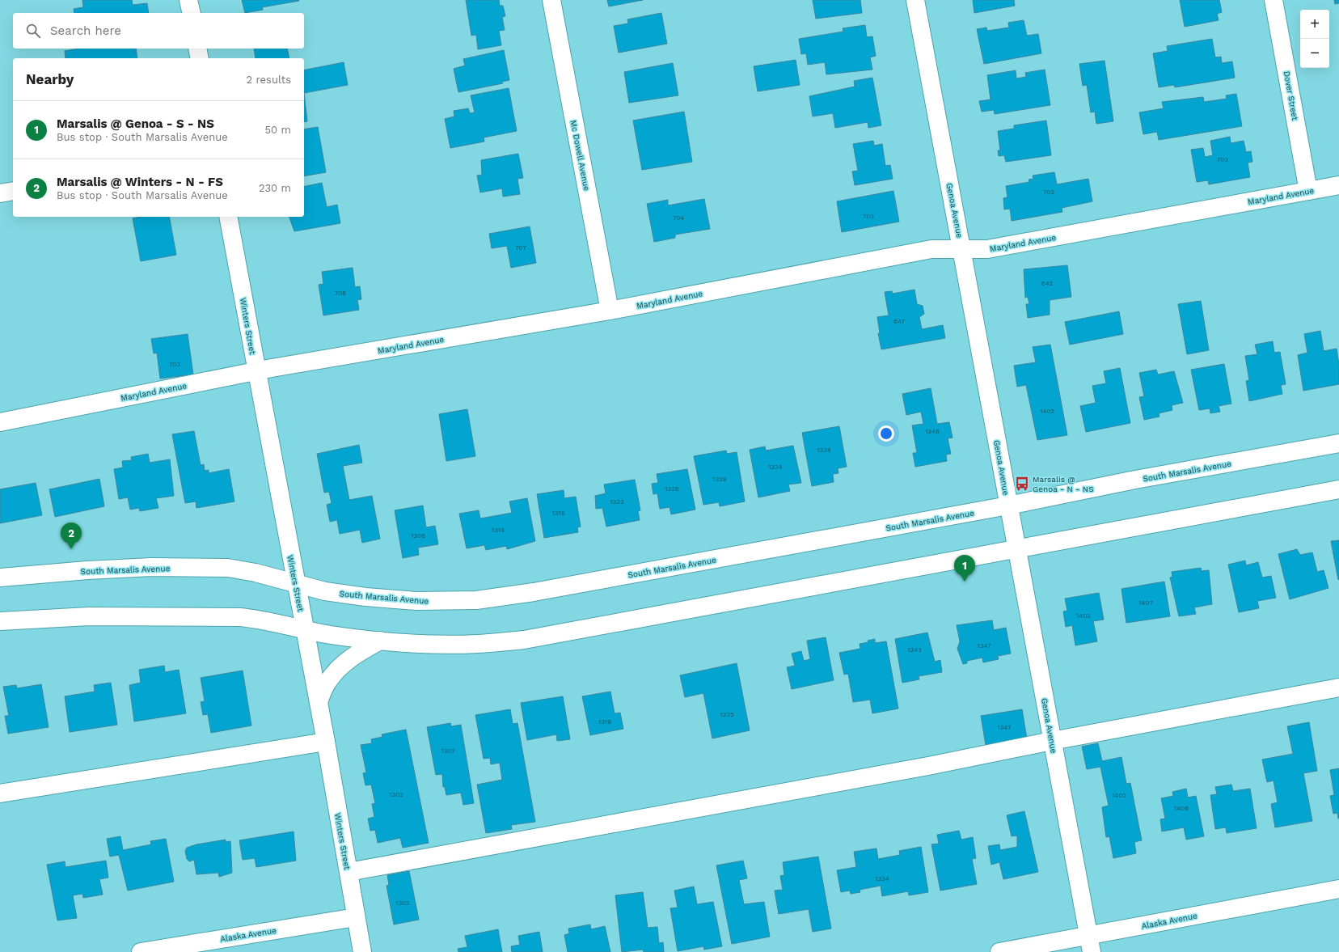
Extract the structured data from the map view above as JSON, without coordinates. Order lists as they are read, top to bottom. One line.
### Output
{"streets":{"street":["Dover Street","Mc Dowell Avenue","Maryland Avenue","Genoa Avenue","Winters Street","South Marsalis Avenue","Alaska Avenue"]},"crossings":[["Dover Street","Maryland Avenue"],["Mc Dowell Avenue","Maryland Avenue"],["Maryland Avenue","Genoa Avenue"],["Maryland Avenue","Winters Street"],["Genoa Avenue","South Marsalis Avenue"],["Genoa Avenue","Alaska Avenue"],["Winters Street","South Marsalis Avenue"],["Winters Street","Alaska Avenue"]],"places":{"bus stop":["Marsalis @ Genoa - N - NS"]},"house_numbers":["703","702","703","704","707","642","706","647","703","1402","1346","1338","1334","1328","1326","1322","1318","1314","1306","1407","1403","1347","1343","1325","1319","1347","1307","1303","1402","1406","1334","1302"],"page":{"map_buttons":["+","−"],"search":"Search here","heading":["Nearby","2 results"],"list":[{"mark":"1","name":"Marsalis @ Genoa - S - NS","note":"Bus stop · South Marsalis Avenue","value":"50 m"},{"mark":"2","name":"Marsalis @ Winters - N - FS","note":"Bus stop · South Marsalis Avenue","value":"230 m"}],"pins":["2","1"]}}
